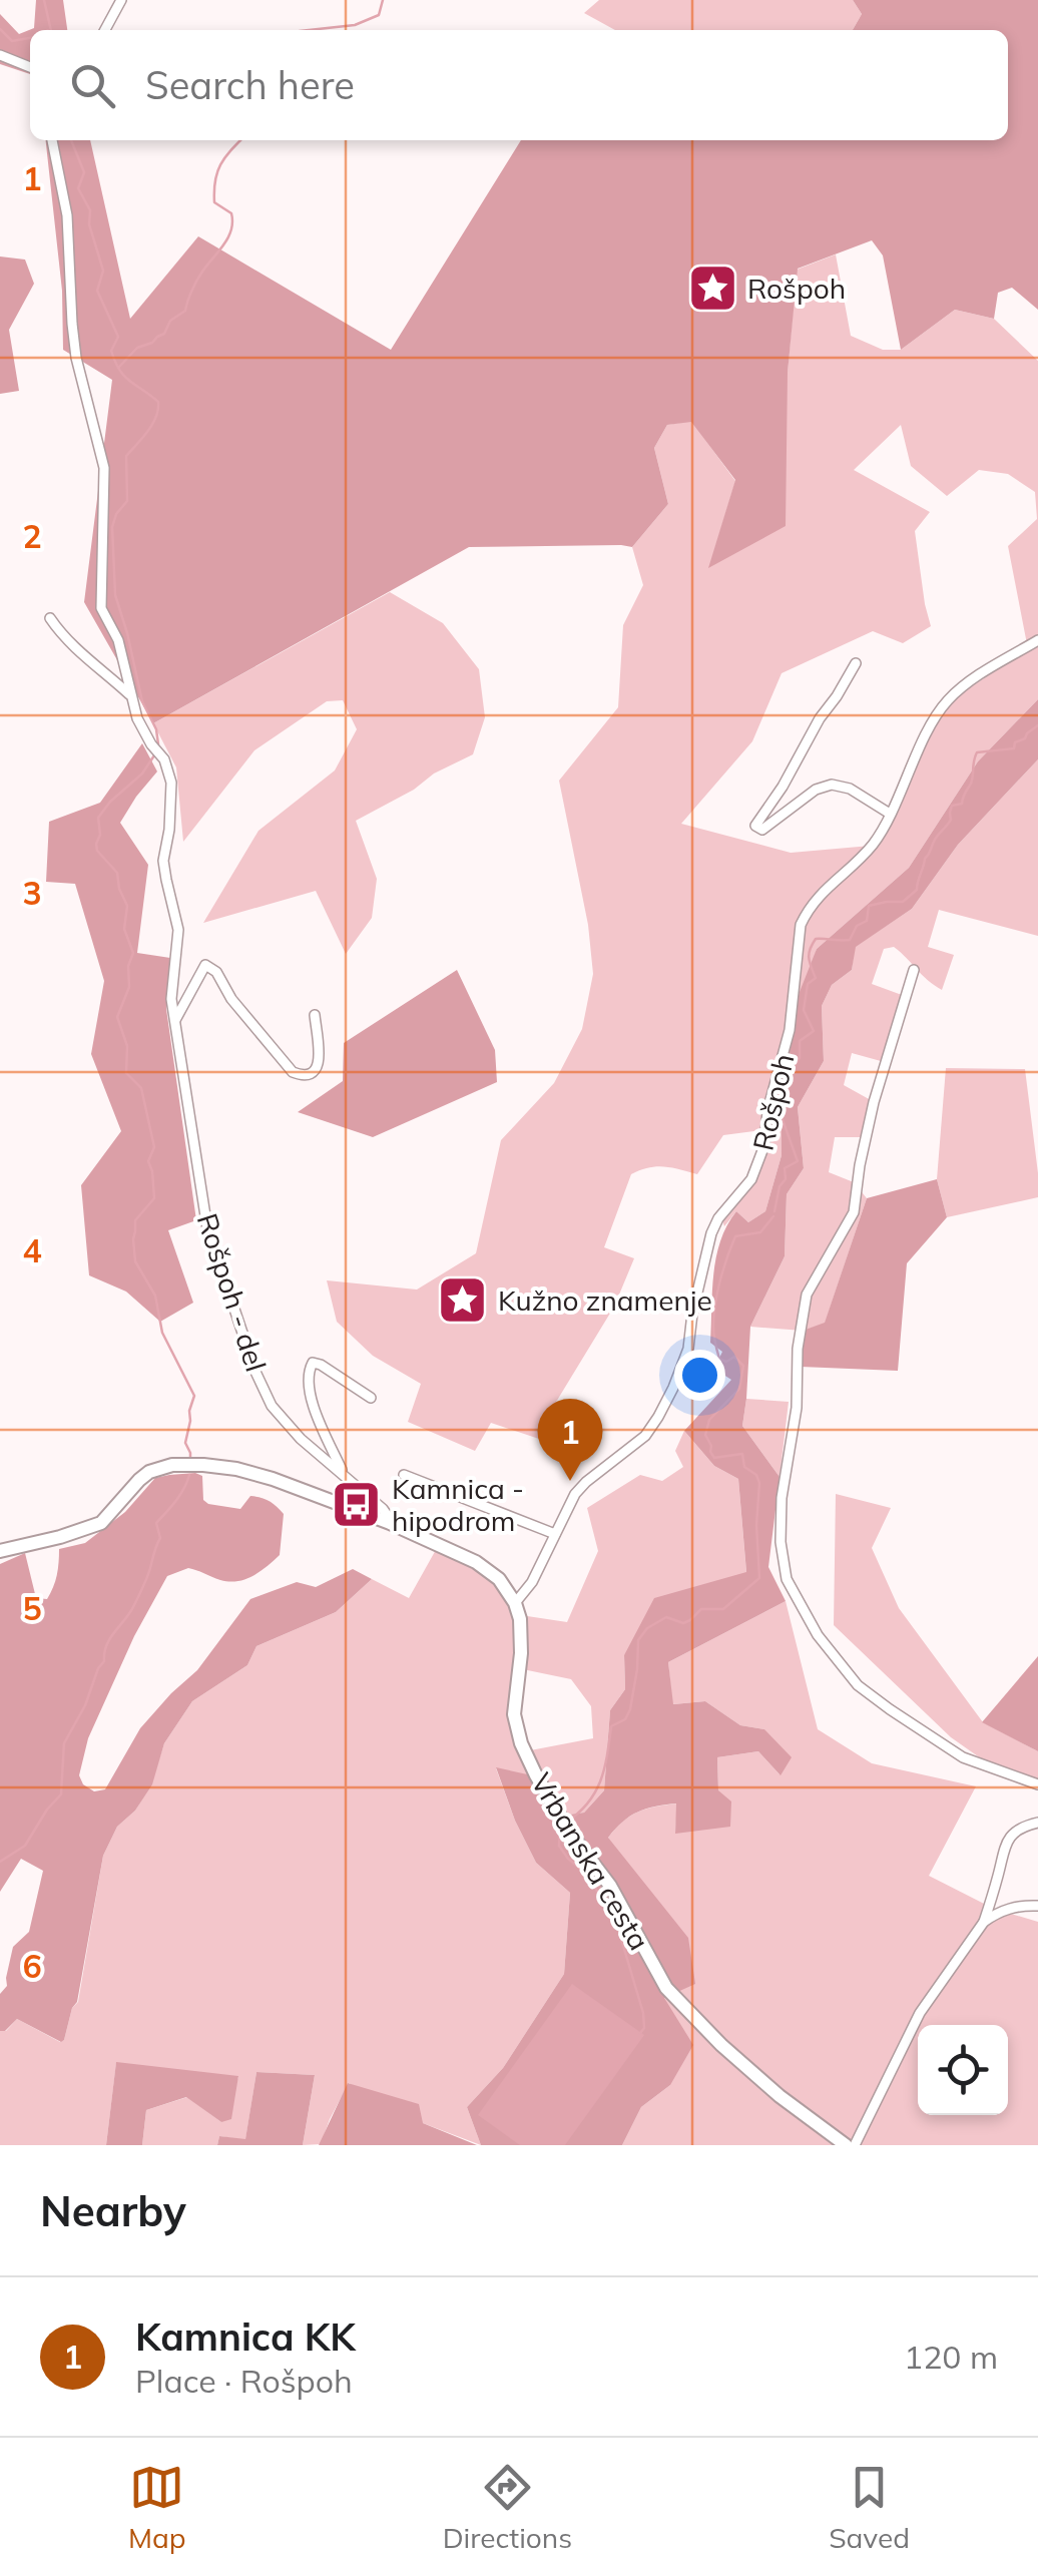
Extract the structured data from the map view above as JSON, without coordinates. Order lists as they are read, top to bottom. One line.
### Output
{"streets":{"street":["Rošpoh","Rošpoh - del","Vrbanska cesta"]},"crossings":[["Rošpoh","Vrbanska cesta"]],"places":{"place":["Rošpoh","Kužno znamenje"],"bus stop":["Kamnica - hipodrom"]},"page":{"search":"Search here","pins":"1","heading":"Nearby","list":[{"mark":"1","name":"Kamnica KK","note":"Place · Rošpoh","value":"120 m"}],"nav":["Map","Directions","Saved"]},"grid":{"rows":["1","2","3","4","5","6"]}}
